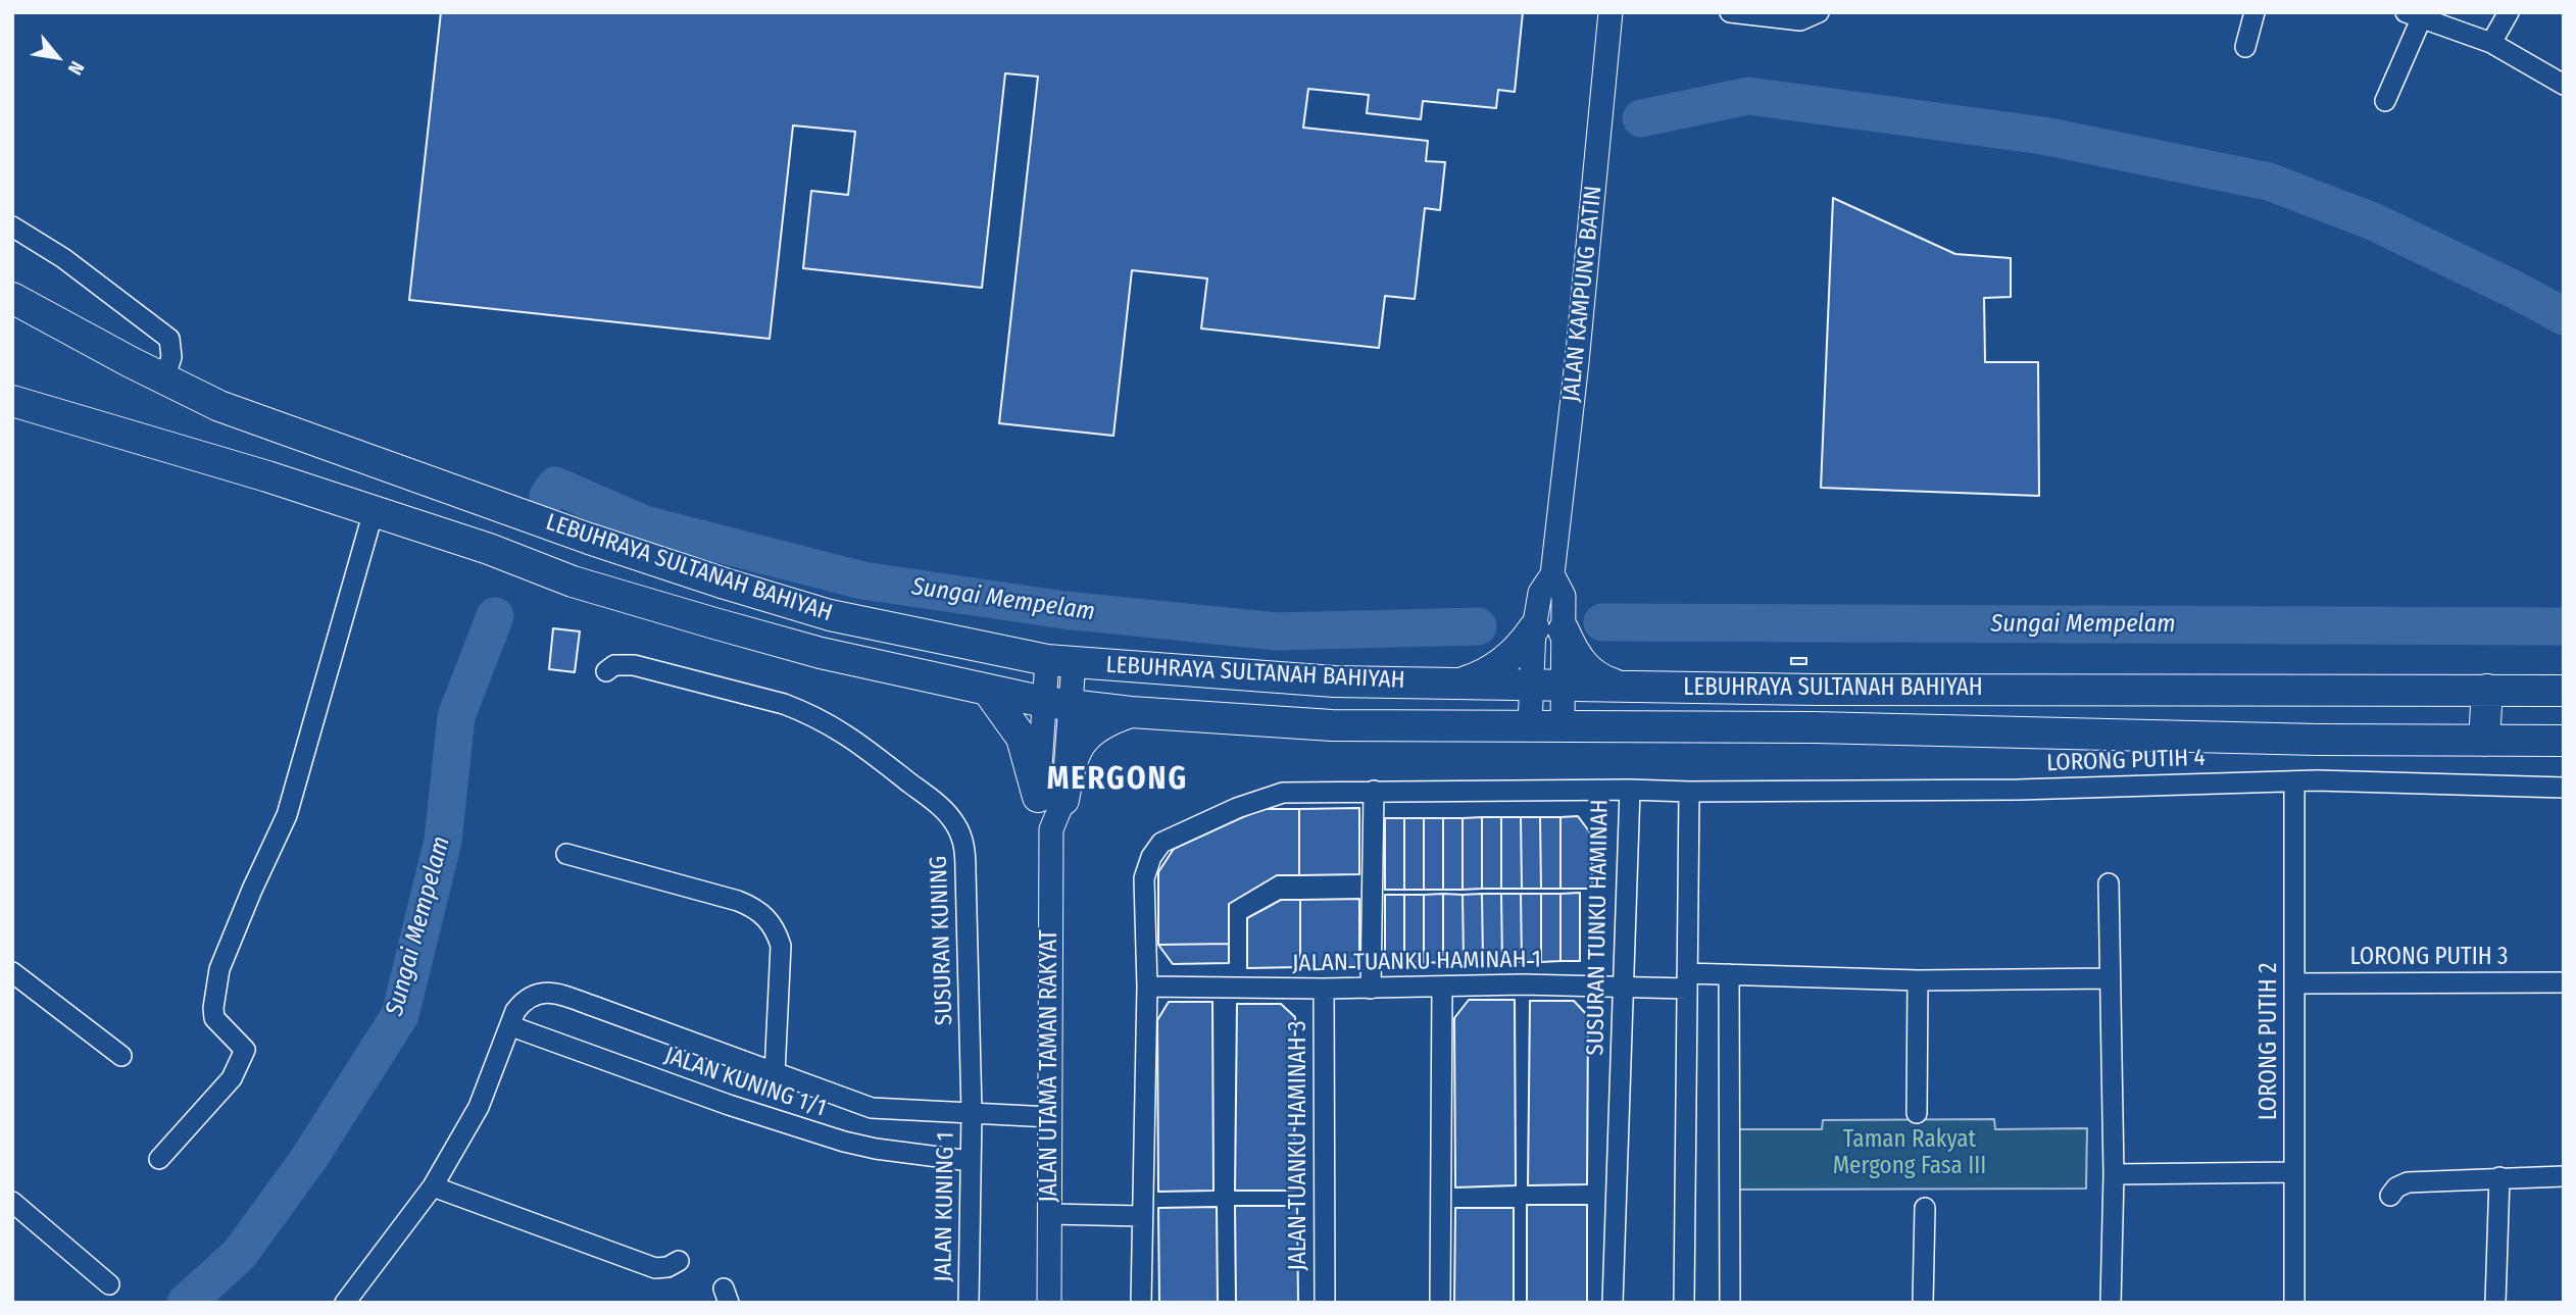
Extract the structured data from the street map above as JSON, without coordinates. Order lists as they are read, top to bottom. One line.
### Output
{"streets":{"main road":["LEBUHRAYA SULTANAH BAHIYAH"],"street":["JALAN KAMPUNG BATIN","LORONG PUTIH 4","SUSURAN TUNKU HAMINAH","SUSURAN KUNING","LORONG PUTIH 3","JALAN TUANKU HAMINAH 1","LORONG PUTIH 2","JALAN UTAMA TAMAN RAKYAT","JALAN KUNING 1/1","JALAN TUANKU HAMINAH 3","JALAN KUNING 1"]},"crossings":[["JALAN KAMPUNG BATIN","LEBUHRAYA SULTANAH BAHIYAH"],["LEBUHRAYA SULTANAH BAHIYAH","JALAN UTAMA TAMAN RAKYAT"],["LORONG PUTIH 4","SUSURAN TUNKU HAMINAH"],["LORONG PUTIH 4","LORONG PUTIH 2"],["SUSURAN TUNKU HAMINAH","JALAN TUANKU HAMINAH 1"],["SUSURAN KUNING","JALAN KUNING 1"],["LORONG PUTIH 3","LORONG PUTIH 2"],["JALAN TUANKU HAMINAH 1","JALAN TUANKU HAMINAH 3"],["JALAN KUNING 1/1","JALAN KUNING 1"]],"districts":["MERGONG"],"water":["Sungai Mempelam"],"parks":["Taman Rakyat Mergong Fasa III"],"north":"bottom right"}
